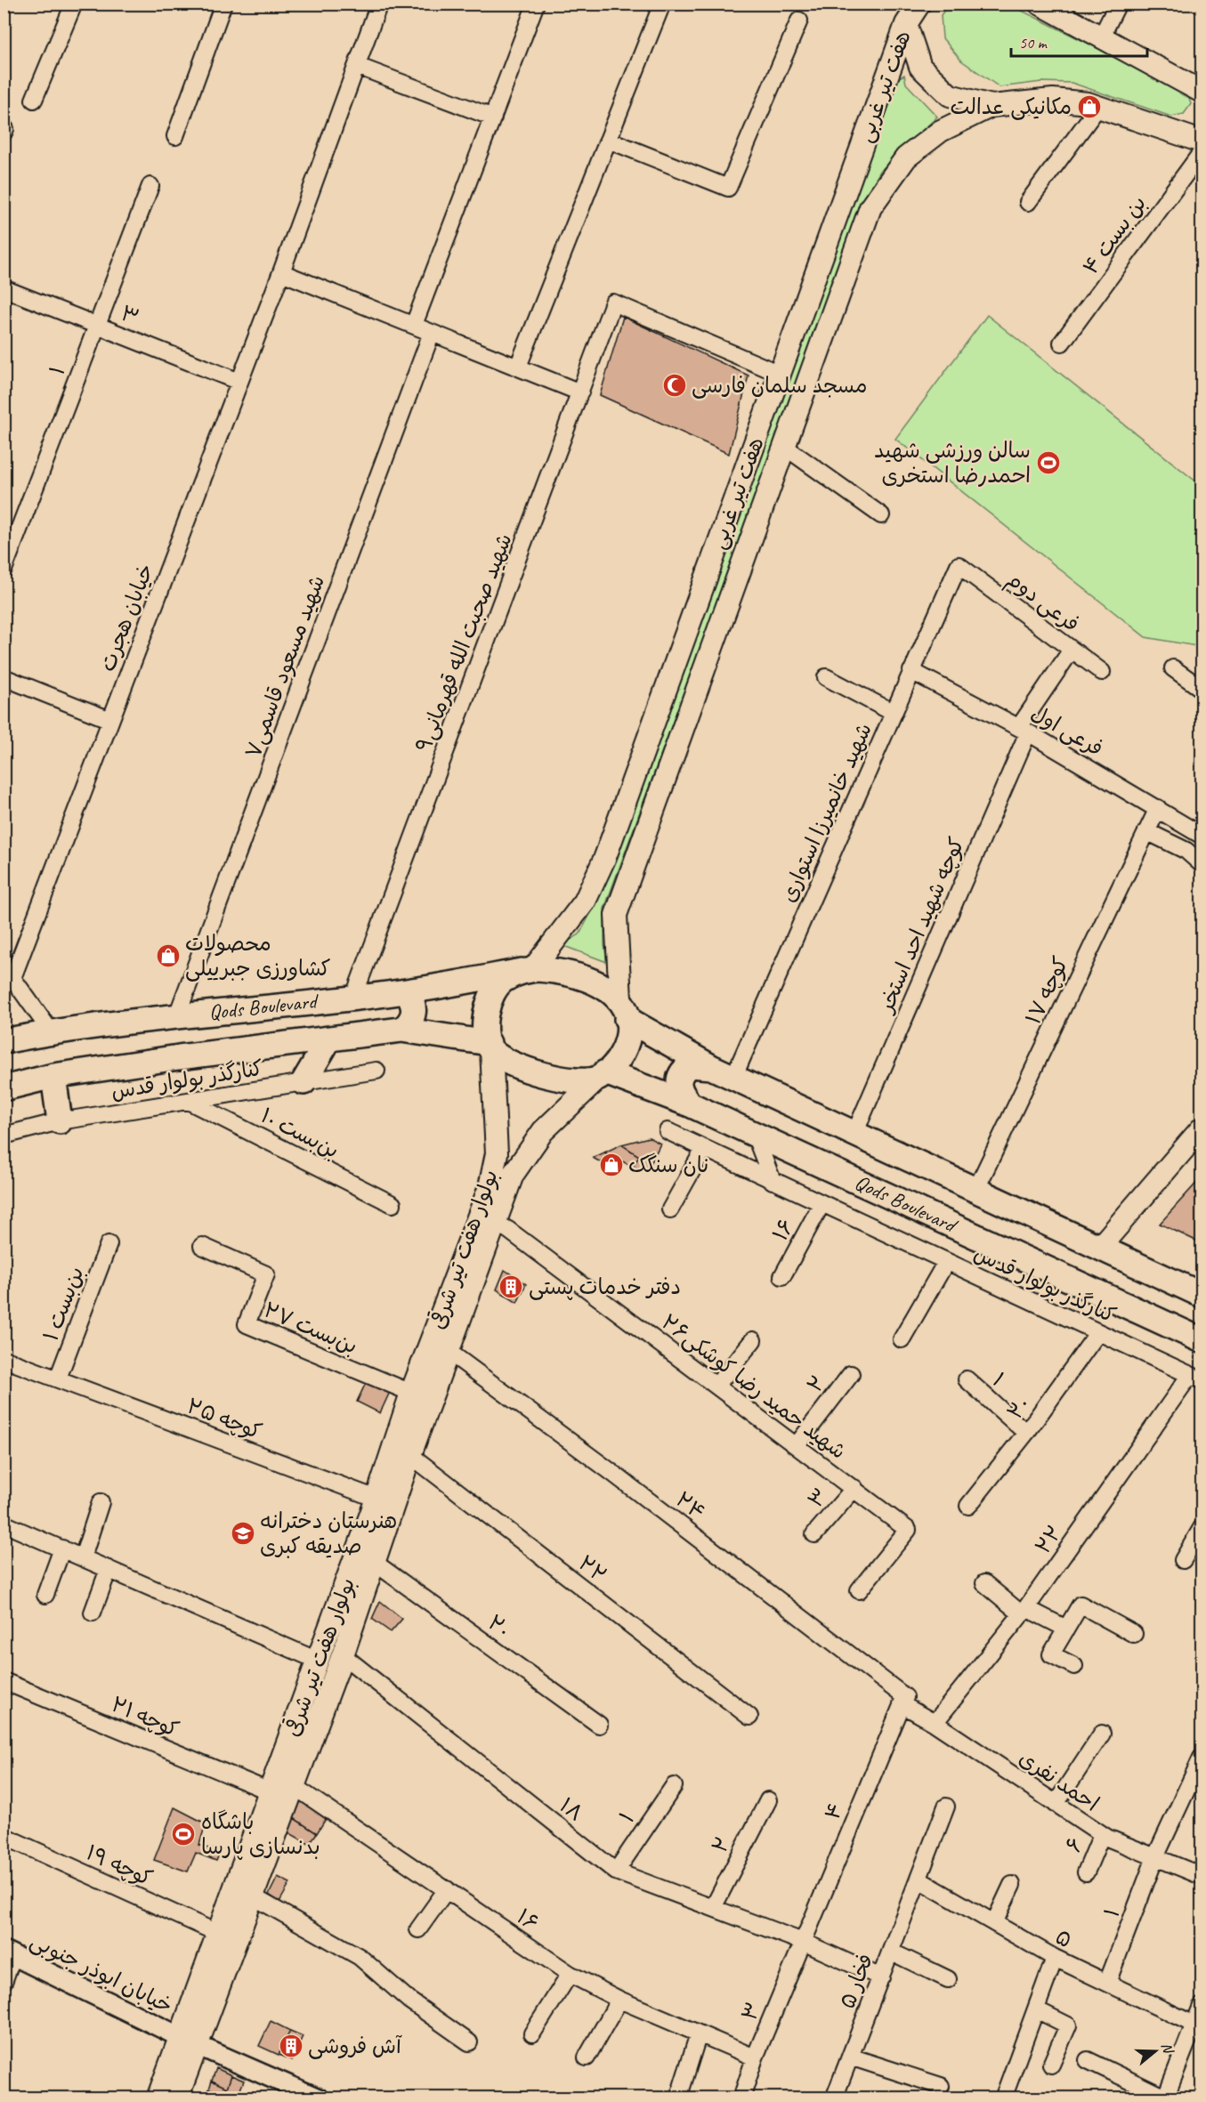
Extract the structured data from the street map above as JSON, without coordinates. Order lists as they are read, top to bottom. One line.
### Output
{"streets":{"main road":["هفت تیر غربی","Qods Boulevard","بولوار هفت تیر شرقی"],"street":["بن بست ۴","۳","۱","فرعی دوم","خیابان هجرت","شهید صحبت الله قهرمانی۹","شهید مسعود قاسمی۷","فرعی اول","شهید خانمیرزا استواری","کوچه شهید احد استخر","کوچه ۱۷","کنارگذر بولوار قدس","بن‌بست ۱۰","۱۶","بن‌بست ۱","بن‌بست ۲۷","۲","شهید حمید رضا کوشکی۲۶","۲۰","کوچه ۲۵","۲۴","۲۲","کوچه ۲۱","احمد نفری","۱۸","۴","۶","کوچه ۱۹","۵","خیابان ابوذر جنوبی","فخار ۵"]},"crossings":[["هفت تیر غربی","شهید صحبت الله قهرمانی۹"],["هفت تیر غربی","Qods Boulevard"],["هفت تیر غربی","بولوار هفت تیر شرقی"],["۳","۱"],["۳","خیابان هجرت"],["۳","۱۶"],["۳","شهید حمید رضا کوشکی۲۶"],["۳","۱۸"],["۳","۴"],["۱","۲۰"],["۱","احمد نفری"],["۱","۱۸"],["۱","۵"],["فرعی دوم","شهید خانمیرزا استواری"],["فرعی دوم","کوچه شهید احد استخر"],["شهید صحبت الله قهرمانی۹","Qods Boulevard"],["شهید مسعود قاسمی۷","Qods Boulevard"],["فرعی اول","شهید خانمیرزا استواری"],["فرعی اول","کوچه شهید احد استخر"],["فرعی اول","کوچه ۱۷"],["شهید خانمیرزا استواری","Qods Boulevard"],["کوچه شهید احد استخر","Qods Boulevard"],["کوچه ۱۷","Qods Boulevard"],["Qods Boulevard","بولوار هفت تیر شرقی"],["کنارگذر بولوار قدس","بن‌بست ۱۰"],["کنارگذر بولوار قدس","۱۶"],["کنارگذر بولوار قدس","۲۰"],["کنارگذر بولوار قدس","۲۲"],["۱۶","بولوار هفت تیر شرقی"],["بولوار هفت تیر شرقی","بن‌بست ۲۷"],["بولوار هفت تیر شرقی","شهید حمید رضا کوشکی۲۶"],["بولوار هفت تیر شرقی","۲۰"],["بولوار هفت تیر شرقی","کوچه ۲۵"],["بولوار هفت تیر شرقی","۲۴"],["بولوار هفت تیر شرقی","۲۲"],["بولوار هفت تیر شرقی","کوچه ۲۱"],["بولوار هفت تیر شرقی","۱۸"],["بولوار هفت تیر شرقی","کوچه ۱۹"],["بولوار هفت تیر شرقی","خیابان ابوذر جنوبی"],["بن‌بست ۱","کوچه ۲۵"],["۲","شهید حمید رضا کوشکی۲۶"],["۲","۱۸"],["۲۴","احمد نفری"],["۲۴","۴"],["۲۲","احمد نفری"],["احمد نفری","۴"],["احمد نفری","۶"],["۱۸","۴"],["۱۸","فخار ۵"],["۵","فخار ۵"]],"places":{"shop":["مکانیکی عدالت","محصولات کشاورزی جبرییلی","نان سنگک"],"mosque":["مسجد سلمان فارسی"],"sports":["سالن ورزشی شهید احمدرضا استخری","باشگاه بدنسازی پارسا"],"building":["دفتر خدمات پستی","آش فروشی"],"school or university":["هنرستان دخترانه صدیقه کبری"]},"scale_bar":"50 m","north":"right"}
